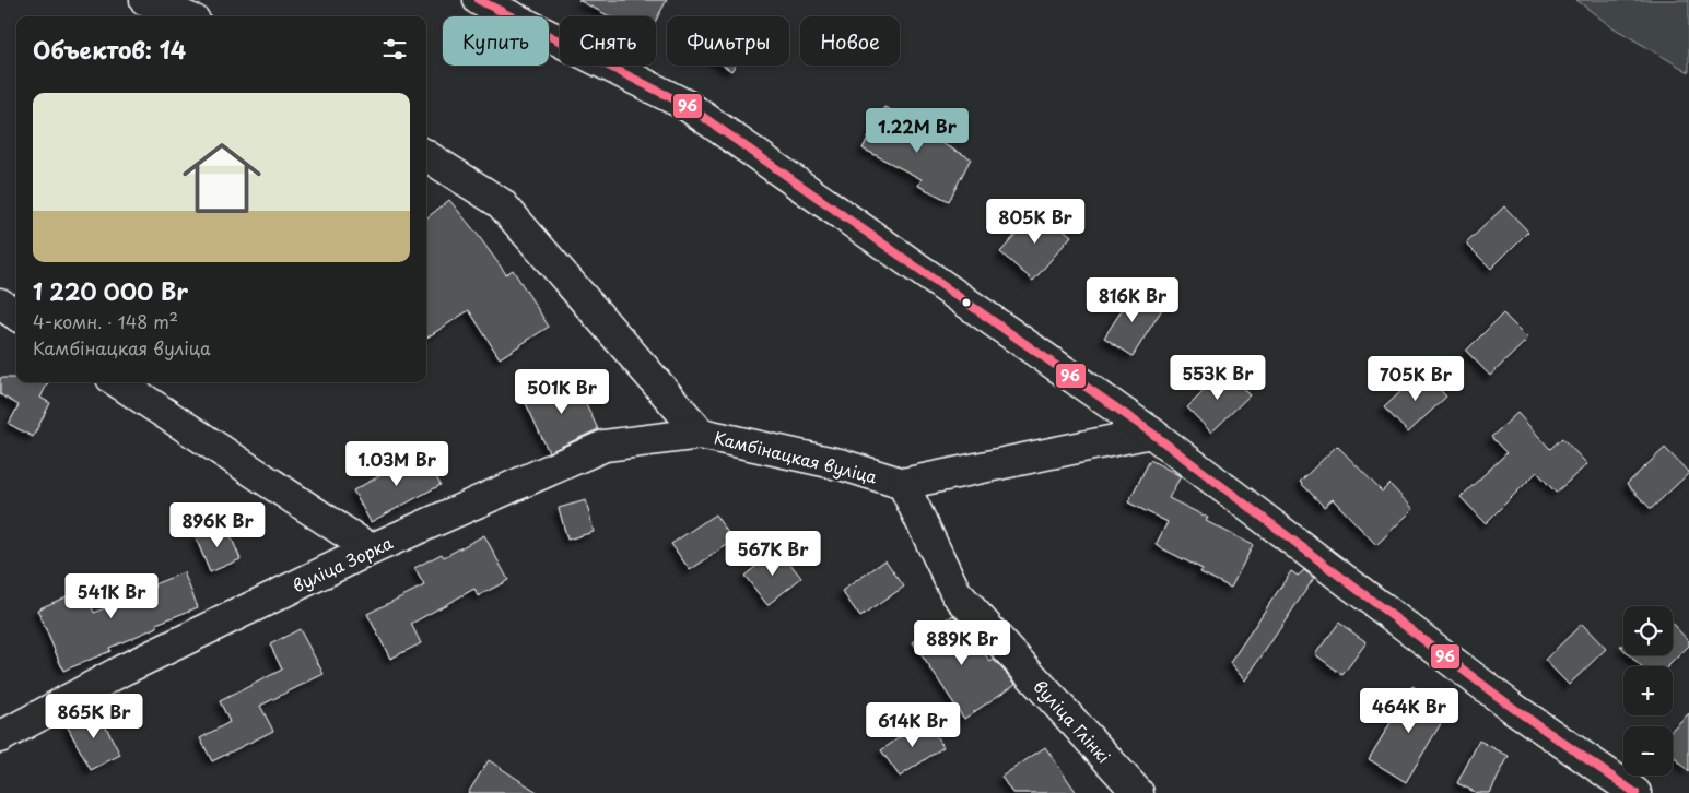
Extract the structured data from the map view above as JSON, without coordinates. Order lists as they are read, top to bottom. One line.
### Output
{"streets":{"street":["Камбінацкая вуліца","вуліца Зорка","вуліца Глінкі"]},"crossings":[["Камбінацкая вуліца","вуліца Зорка"],["Камбінацкая вуліца","вуліца Глінкі"]],"lines":["transit line 96"],"page":{"chip":["Купить","Снять","Фильтры","Новое"],"heading":"Объектов: 14","list":[{"name":"1 220 000 Br","note":"4-комн. · 148 m² · Камбінацкая вуліца"}],"price":["1.22M Br","805K Br","816K Br","553K Br","705K Br","501K Br","1.03M Br","896K Br","567K Br","541K Br","889K Br","464K Br","865K Br","614K Br"],"map_buttons":["+","−"]}}
